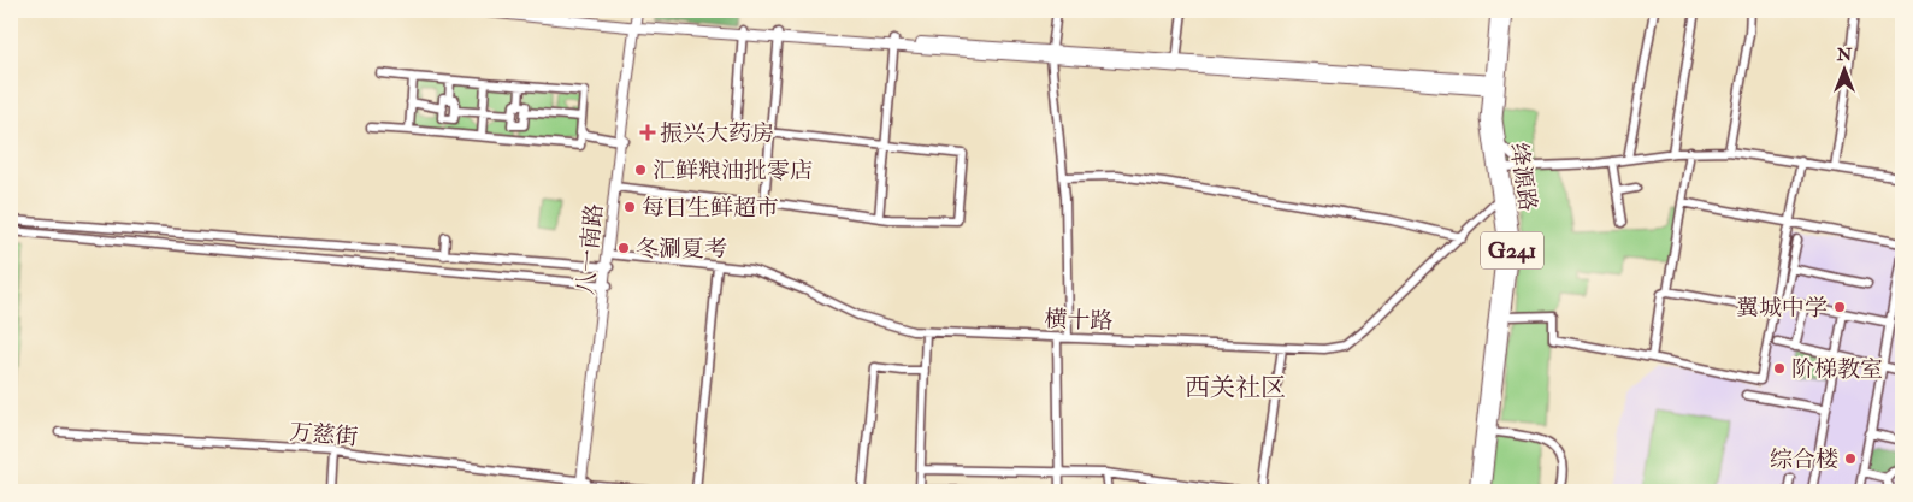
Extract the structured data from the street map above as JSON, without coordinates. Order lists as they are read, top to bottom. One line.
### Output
{"streets":{"highway":["绛源路","G241"],"main road":["八一南路"],"street":["横十路","万慈街"]},"crossings":[["绛源路","横十路"],["八一南路","横十路"],["八一南路","万慈街"]],"districts":["西关社区"],"places":{"health":["振兴大药房"],"other":["汇鲜粮油批零店","每日生鲜超市","冬涮夏考","翼城中学","阶梯教室","综合楼"]},"north":"top"}
